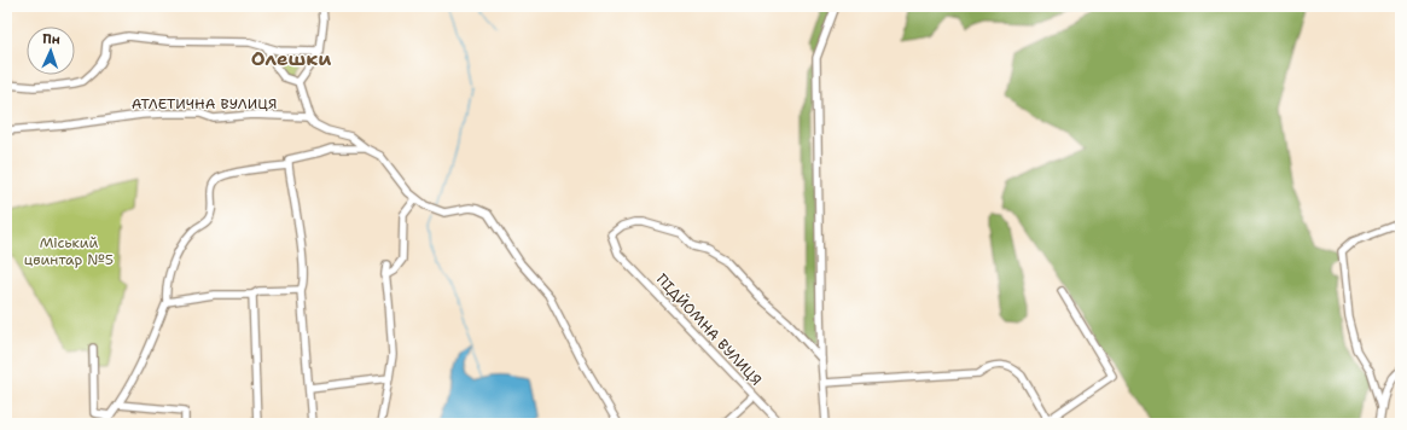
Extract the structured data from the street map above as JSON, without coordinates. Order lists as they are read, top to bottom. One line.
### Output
{"streets":{"street":["АТЛЕТИЧНА ВУЛИЦЯ","ПІДЙОМНА ВУЛИЦЯ"]},"districts":["Олешки"],"parks":["Міський цвинтар №5"],"north":"top"}
